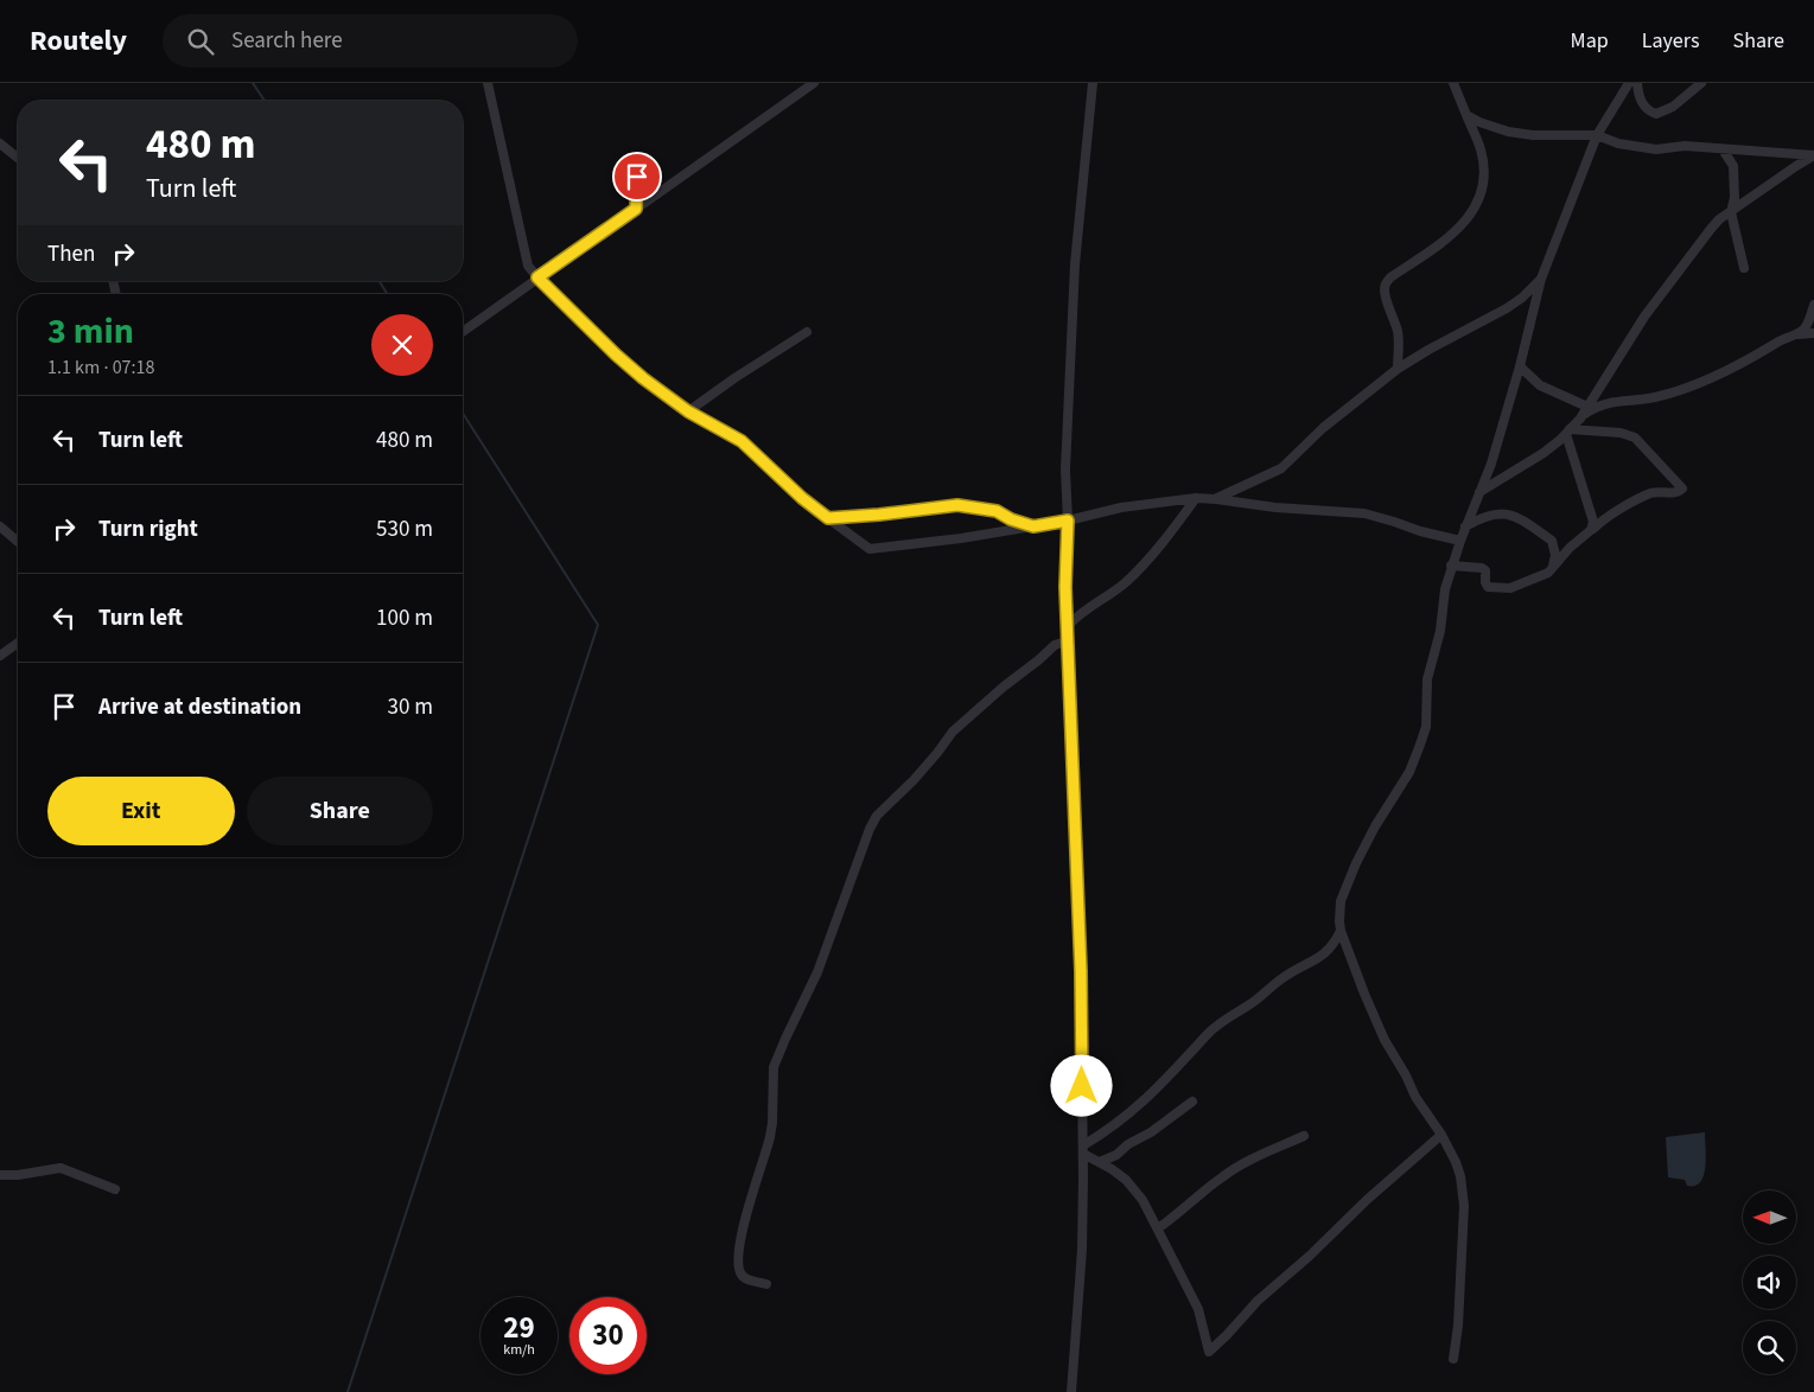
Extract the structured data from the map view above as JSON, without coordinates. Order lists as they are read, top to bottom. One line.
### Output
{"north":"left","page":{"header":"Routely","search":"Search here","nav":["Map","Layers","Share"],"turn":["480 m","Turn left"],"then":"Then","heading":["3 min","1.1 km · 07:18"],"list":[{"name":"Turn left","value":"480 m"},{"name":"Turn right","value":"530 m"},{"name":"Turn left","value":"100 m"},{"name":"Arrive at destination","value":"30 m"}],"buttons":["Exit","Share"],"speed":"29 km/h","limit":"30"}}
